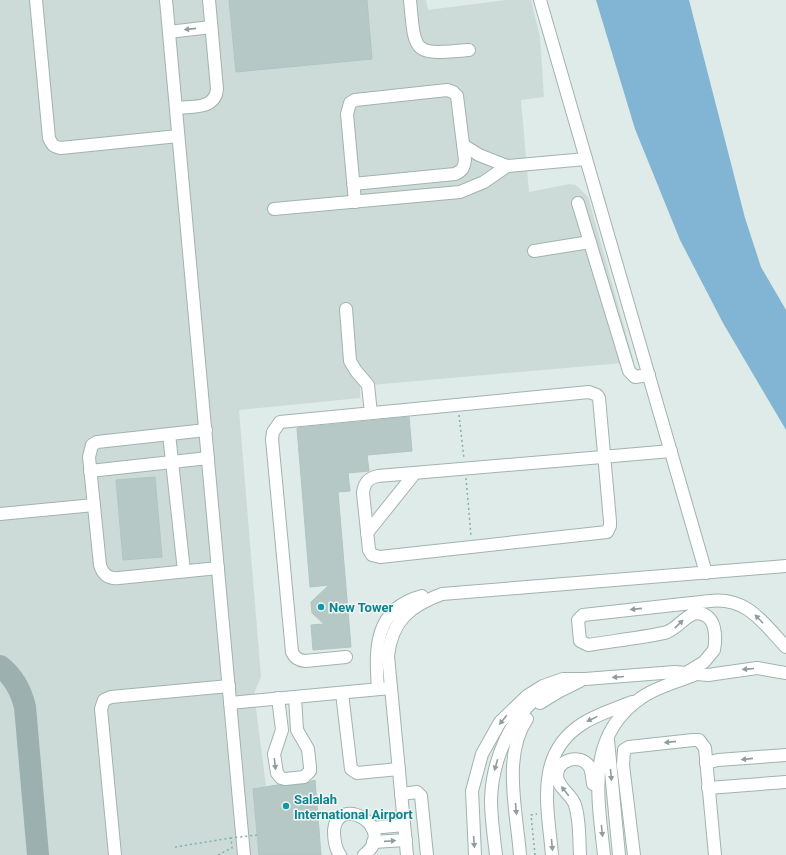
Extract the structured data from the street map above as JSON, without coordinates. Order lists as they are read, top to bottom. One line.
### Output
{"places":["New Tower","Salalah International Airport"]}
